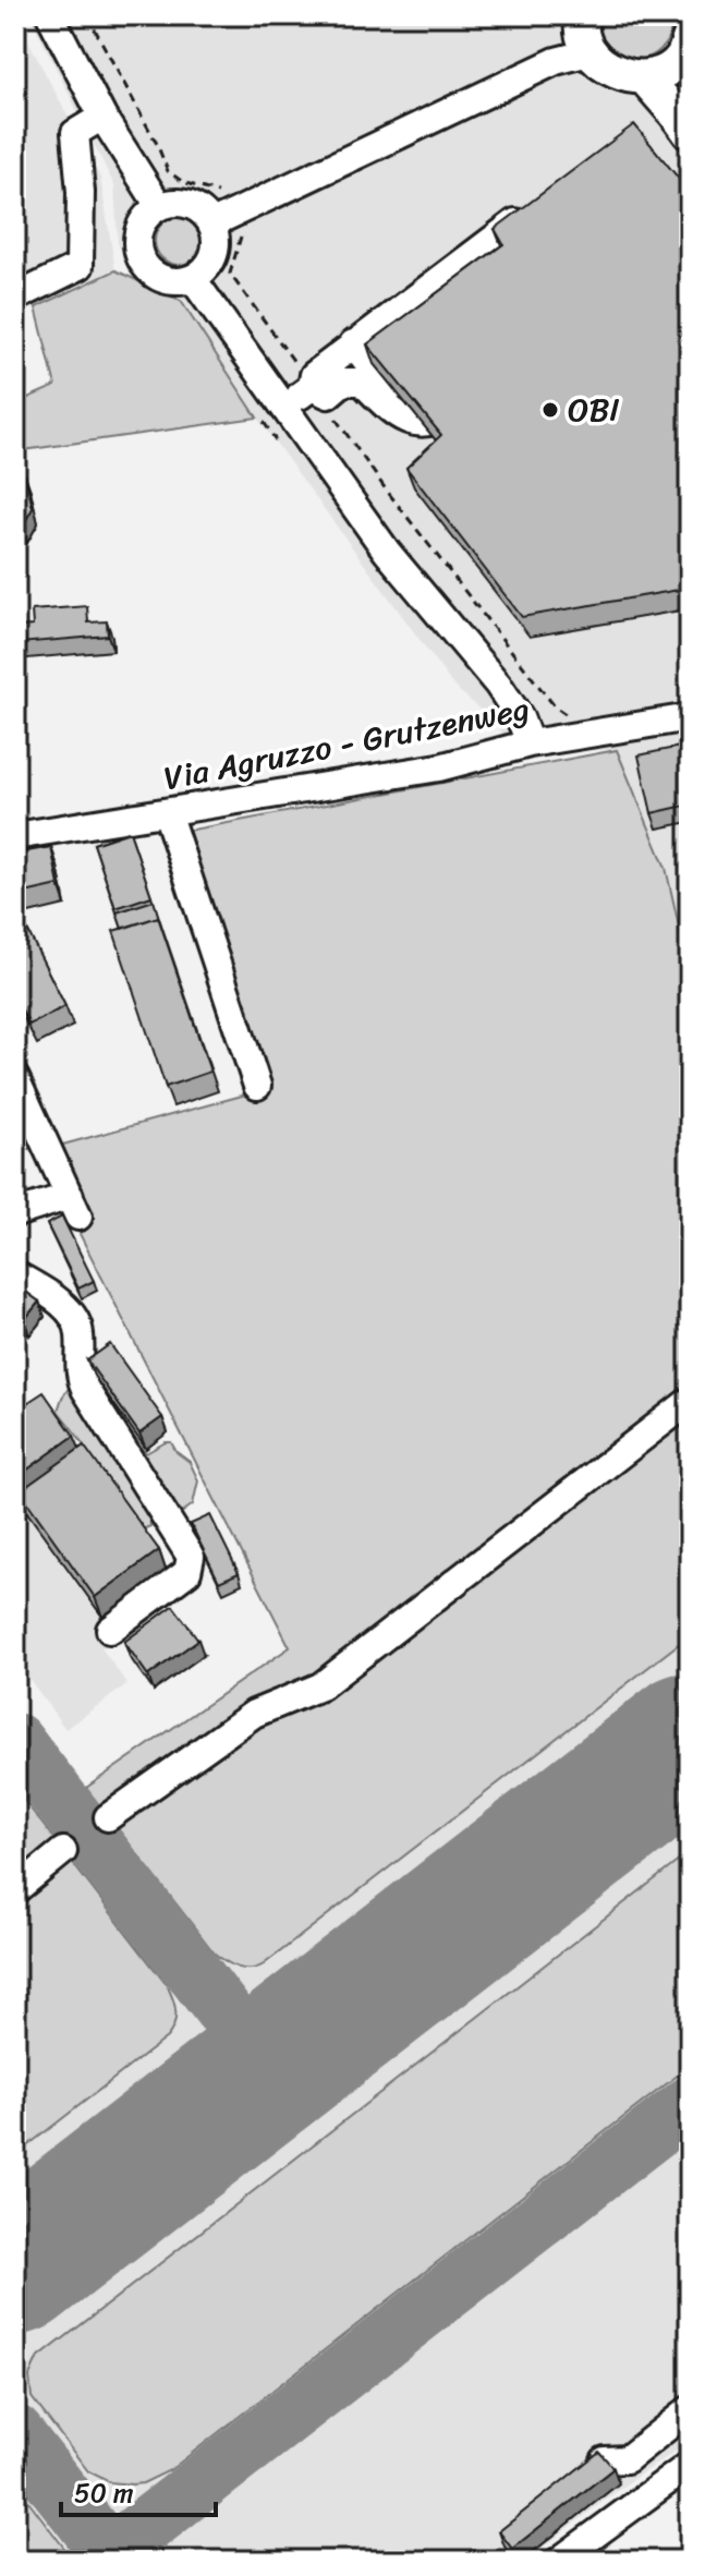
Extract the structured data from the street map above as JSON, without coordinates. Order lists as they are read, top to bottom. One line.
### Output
{"streets":{"street":["Via Agruzzo - Grutzenweg"]},"places":["OBI"],"scale_bar":"50 m"}
